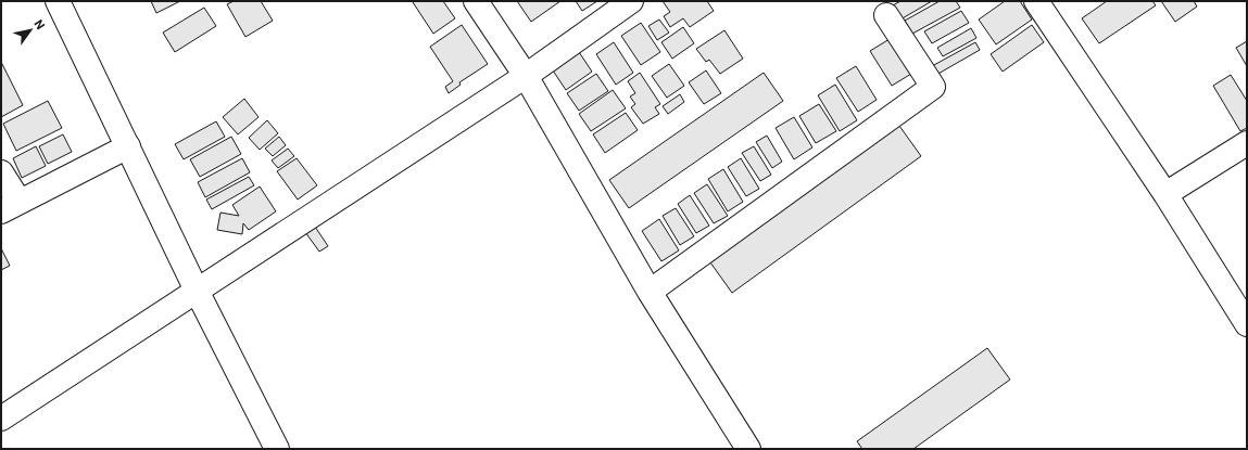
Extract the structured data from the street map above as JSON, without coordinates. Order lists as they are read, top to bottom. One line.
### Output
{"north":"top right"}
